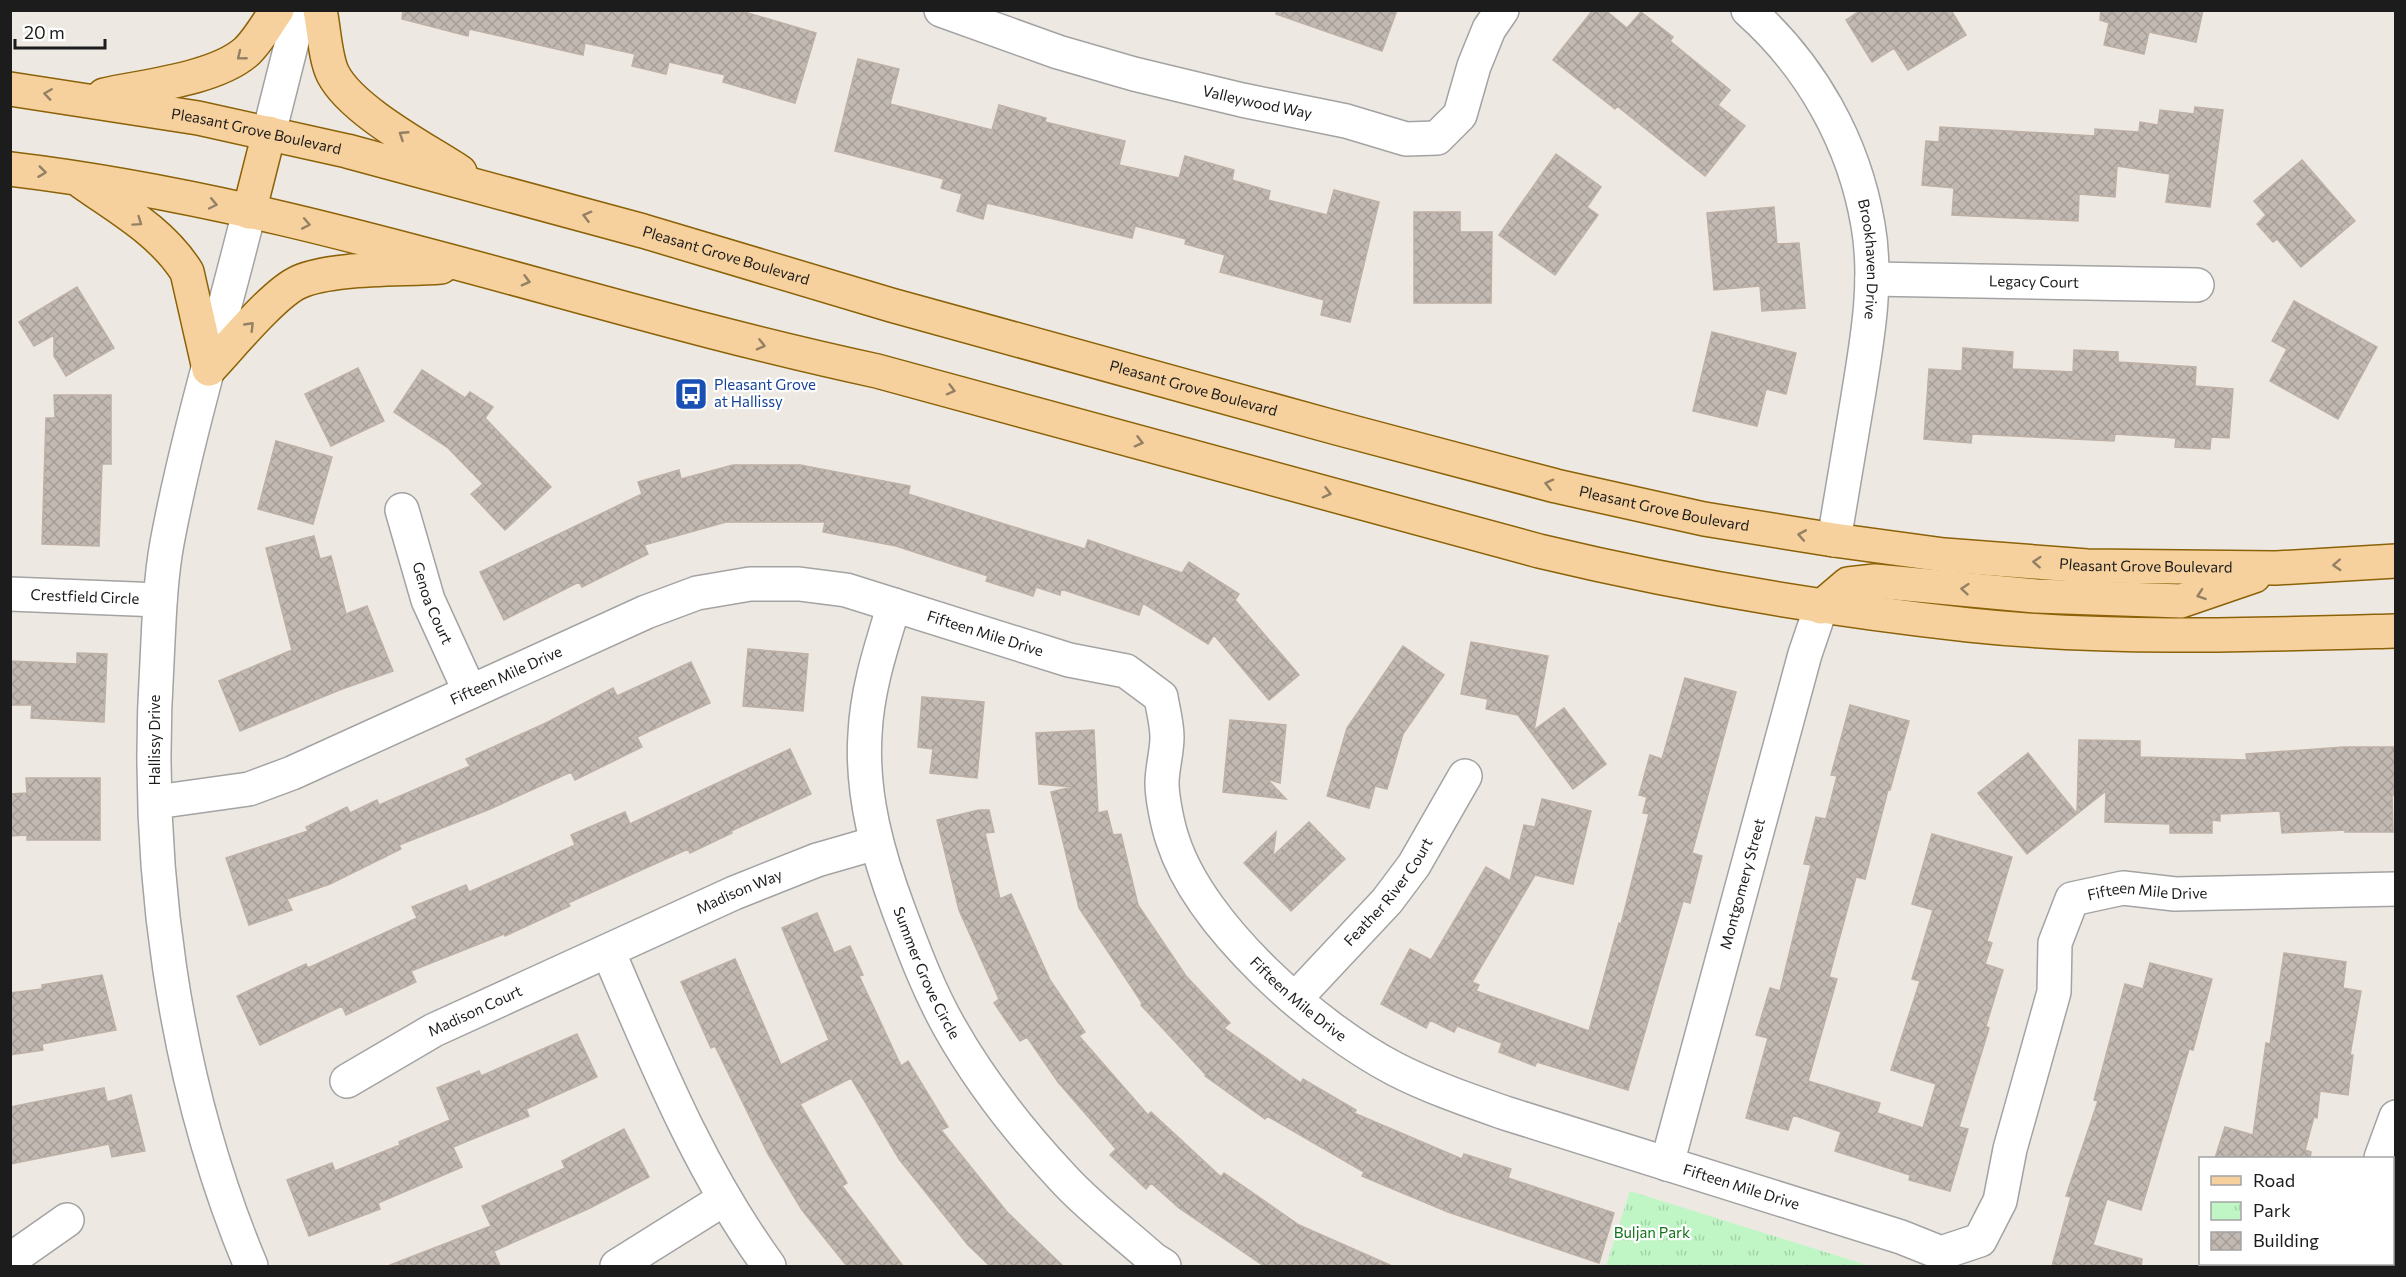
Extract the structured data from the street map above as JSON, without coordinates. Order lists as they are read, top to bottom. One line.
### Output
{"streets":{"main road":["Pleasant Grove Boulevard"],"street":["Valleywood Way","Brookhaven Drive","Legacy Court","Crestfield Circle","Genoa Court","Fifteen Mile Drive","Hallissy Drive","Montgomery Street","Madison Way","Feather River Court","Summer Grove Circle","Madison Court"]},"crossings":[["Pleasant Grove Boulevard","Brookhaven Drive"],["Brookhaven Drive","Legacy Court"],["Crestfield Circle","Hallissy Drive"],["Genoa Court","Fifteen Mile Drive"],["Fifteen Mile Drive","Hallissy Drive"],["Fifteen Mile Drive","Montgomery Street"],["Fifteen Mile Drive","Feather River Court"],["Fifteen Mile Drive","Summer Grove Circle"],["Madison Way","Summer Grove Circle"],["Madison Way","Madison Court"]],"parks":["Buljan Park"],"places":{"bus stop":["Pleasant Grove at Hallissy"]},"legend":["Road","Park","Building"],"scale_bar":"20 m"}
